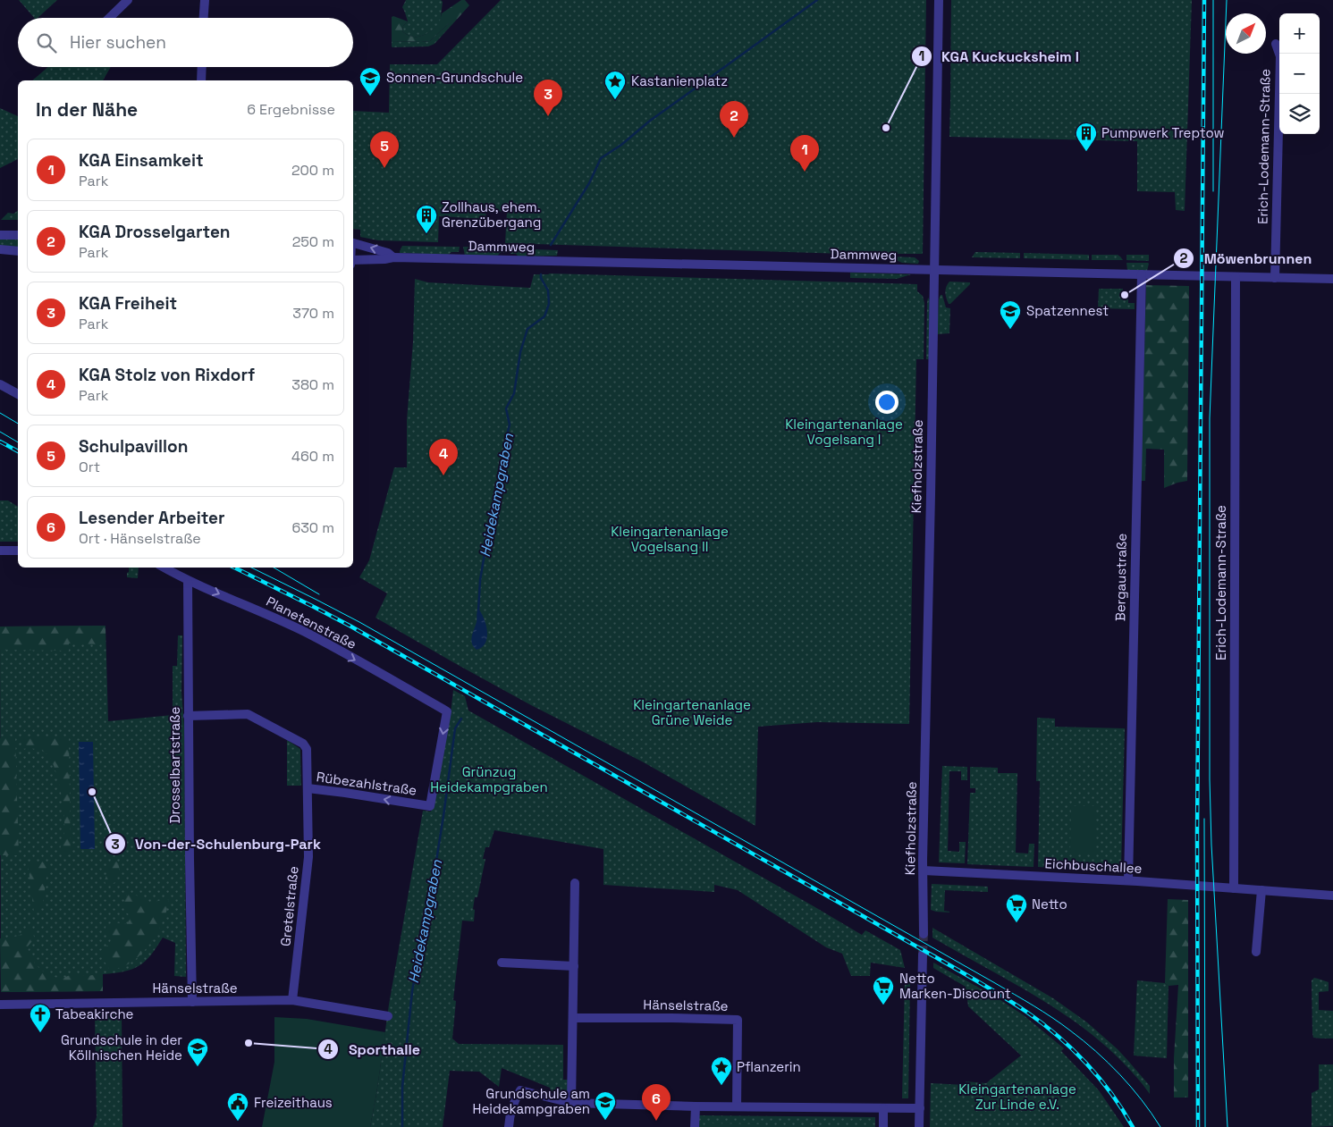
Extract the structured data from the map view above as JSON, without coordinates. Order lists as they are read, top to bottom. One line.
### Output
{"streets":{"street":["Erich-Lodemann-Straße","Dammweg","Kiefholzstraße","Bergaustraße","Planetenstraße","Drosselbartstraße","Rübezahlstraße","Eichbuschallee","Gretelstraße","Hänselstraße"]},"crossings":[["Erich-Lodemann-Straße","Dammweg"],["Erich-Lodemann-Straße","Eichbuschallee"],["Dammweg","Kiefholzstraße"],["Dammweg","Bergaustraße"],["Kiefholzstraße","Eichbuschallee"],["Bergaustraße","Eichbuschallee"],["Planetenstraße","Drosselbartstraße"],["Planetenstraße","Rübezahlstraße"],["Drosselbartstraße","Rübezahlstraße"],["Drosselbartstraße","Hänselstraße"],["Rübezahlstraße","Gretelstraße"],["Gretelstraße","Hänselstraße"]],"one_way":["Planetenstraße","Rübezahlstraße"],"water":["Heidekampgraben"],"parks":["Kleingartenanlage Vogelsang I","Kleingartenanlage Vogelsang II","Kleingartenanlage Grüne Weide","Grünzug Heidekampgraben","Kleingartenanlage Zur Linde e.V."],"places":{"school or university":["Sonnen-Grundschule","Spatzennest","Grundschule in der Köllnischen Heide","Grundschule am Heidekampgraben"],"place":["Kastanienplatz","Pflanzerin"],"other":["KGA Kuckucksheim I","Möwenbrunnen","Von-der-Schulenburg-Park","Sporthalle"],"building":["Pumpwerk Treptow","Zollhaus, ehem. Grenzübergang"],"supermarket":["Netto","Netto Marken-Discount"],"church":["Tabeakirche"],"public building":["Freizeithaus"]},"north":"top right","page":{"map_buttons":["+","−"],"search":"Hier suchen","pins":["3","2","5","1","4","6"],"heading":["In der Nähe","6 Ergebnisse"],"list":[{"mark":"1","name":"KGA Einsamkeit","note":"Park","value":"200 m"},{"mark":"2","name":"KGA Drosselgarten","note":"Park","value":"250 m"},{"mark":"3","name":"KGA Freiheit","note":"Park","value":"370 m"},{"mark":"4","name":"KGA Stolz von Rixdorf","note":"Park","value":"380 m"},{"mark":"5","name":"Schulpavillon","note":"Ort","value":"460 m"},{"mark":"6","name":"Lesender Arbeiter","note":"Ort · Hänselstraße","value":"630 m"}]}}
